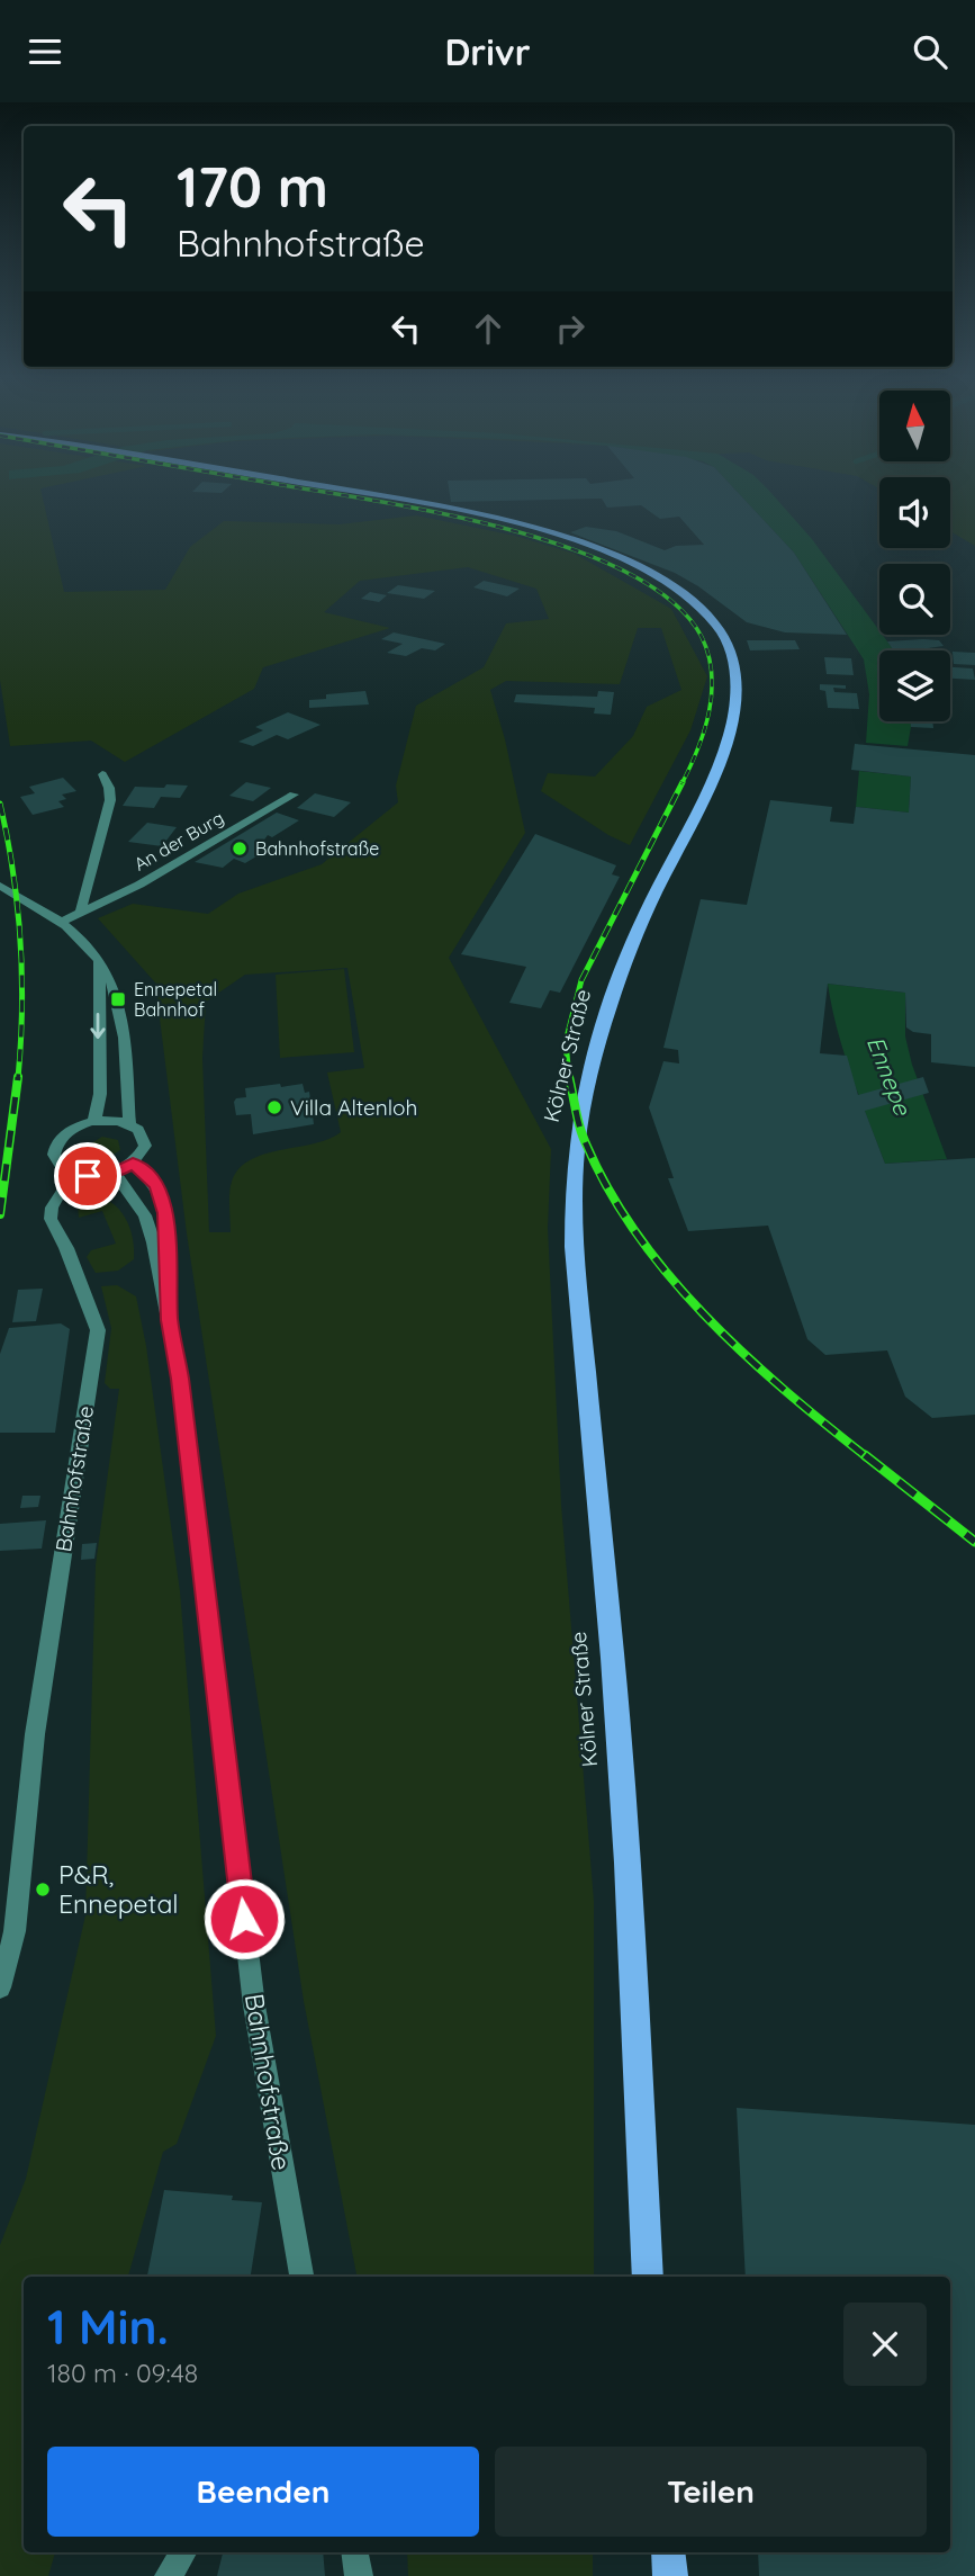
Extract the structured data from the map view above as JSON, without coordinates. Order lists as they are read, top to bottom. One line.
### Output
{"streets":{"main road":["Kölner Straße"],"street":["An der Burg","Bahnhofstraße"]},"water":["Ennepe"],"places":{"other":["Bahnhofstraße","Villa Altenloh","P&R, Ennepetal"],"transit":["Ennepetal Bahnhof"]},"north":"top","page":{"header":"Drivr","turn":["170 m","Bahnhofstraße"],"heading":["1 Min.","180 m · 09:48"],"buttons":["Beenden","Teilen"]}}
